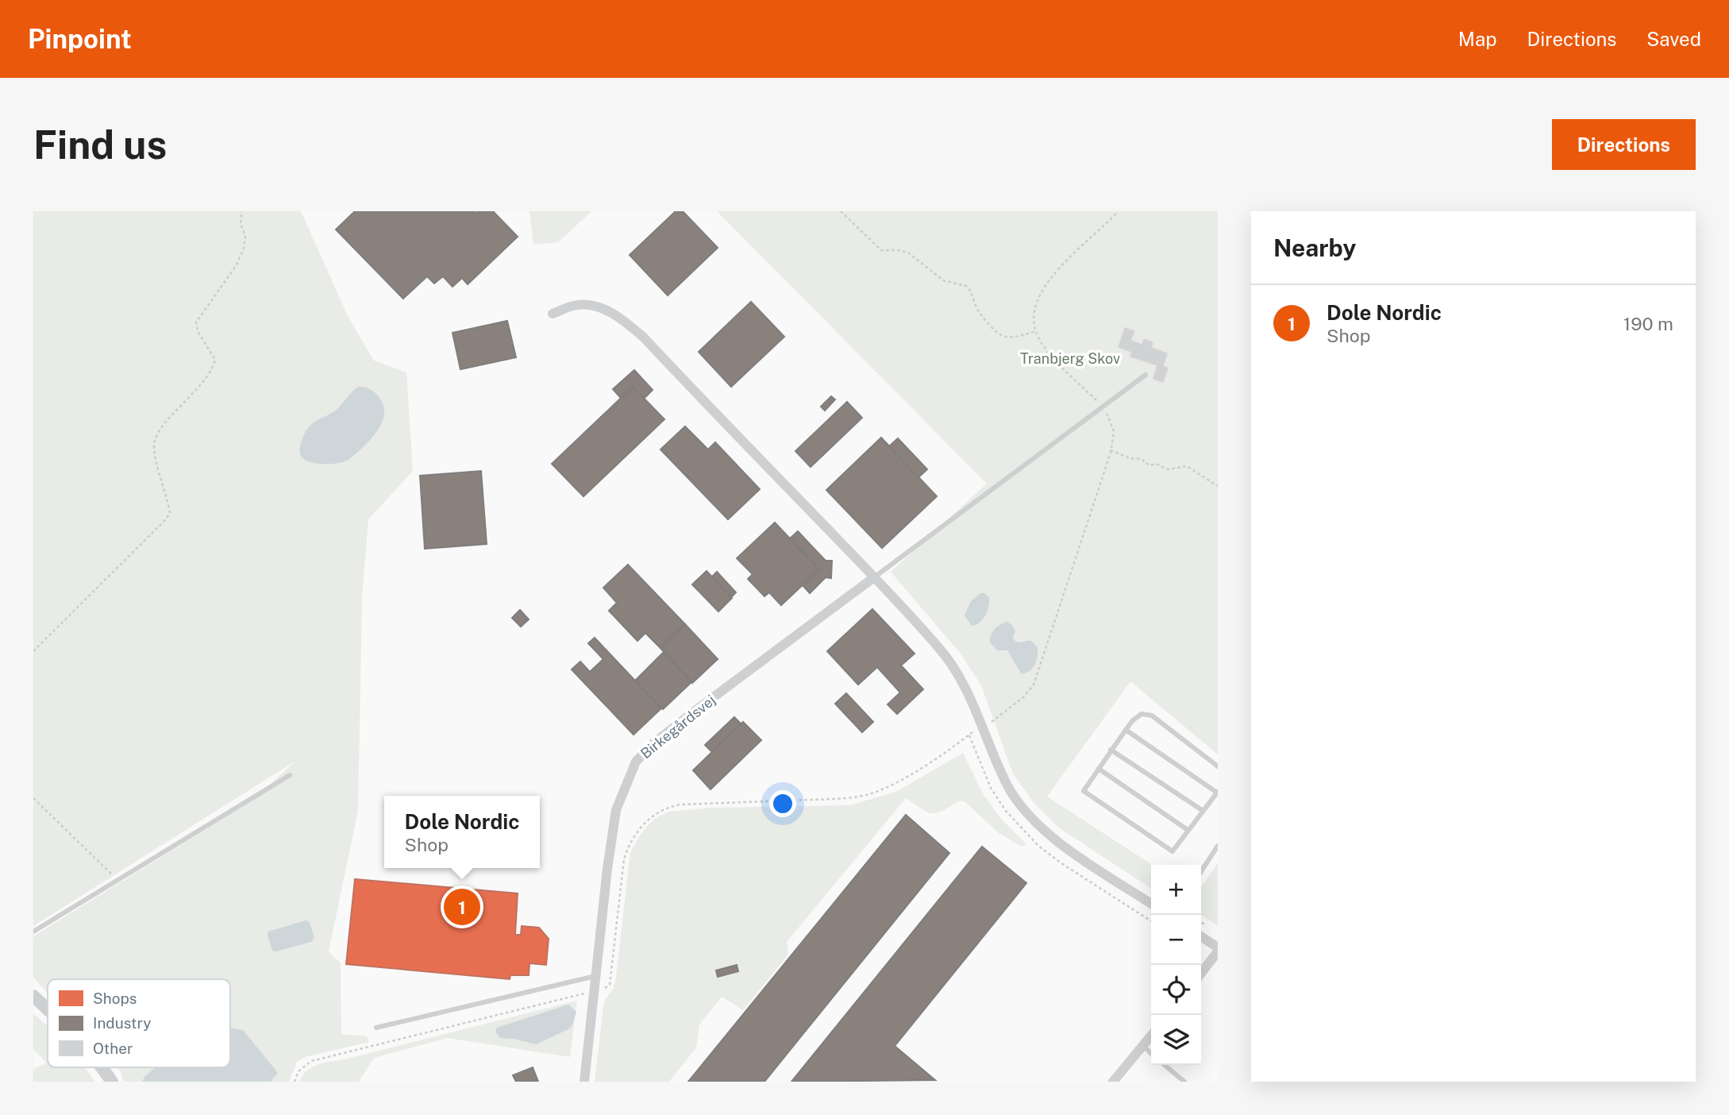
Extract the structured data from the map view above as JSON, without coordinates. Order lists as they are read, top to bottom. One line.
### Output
{"streets":{"street":["Birkegårdsvej"]},"parks":["Tranbjerg Skov"],"legend":["Shops","Industry","Other"],"page":{"header":"Pinpoint","nav":["Map","Directions","Saved"],"buttons":"Directions","title":"Find us","heading":"Nearby","list":[{"mark":"1","name":"Dole Nordic","note":"Shop","value":"190 m"}],"popup":["Dole Nordic","Shop"],"map_buttons":["+","−"],"pins":"1"}}
